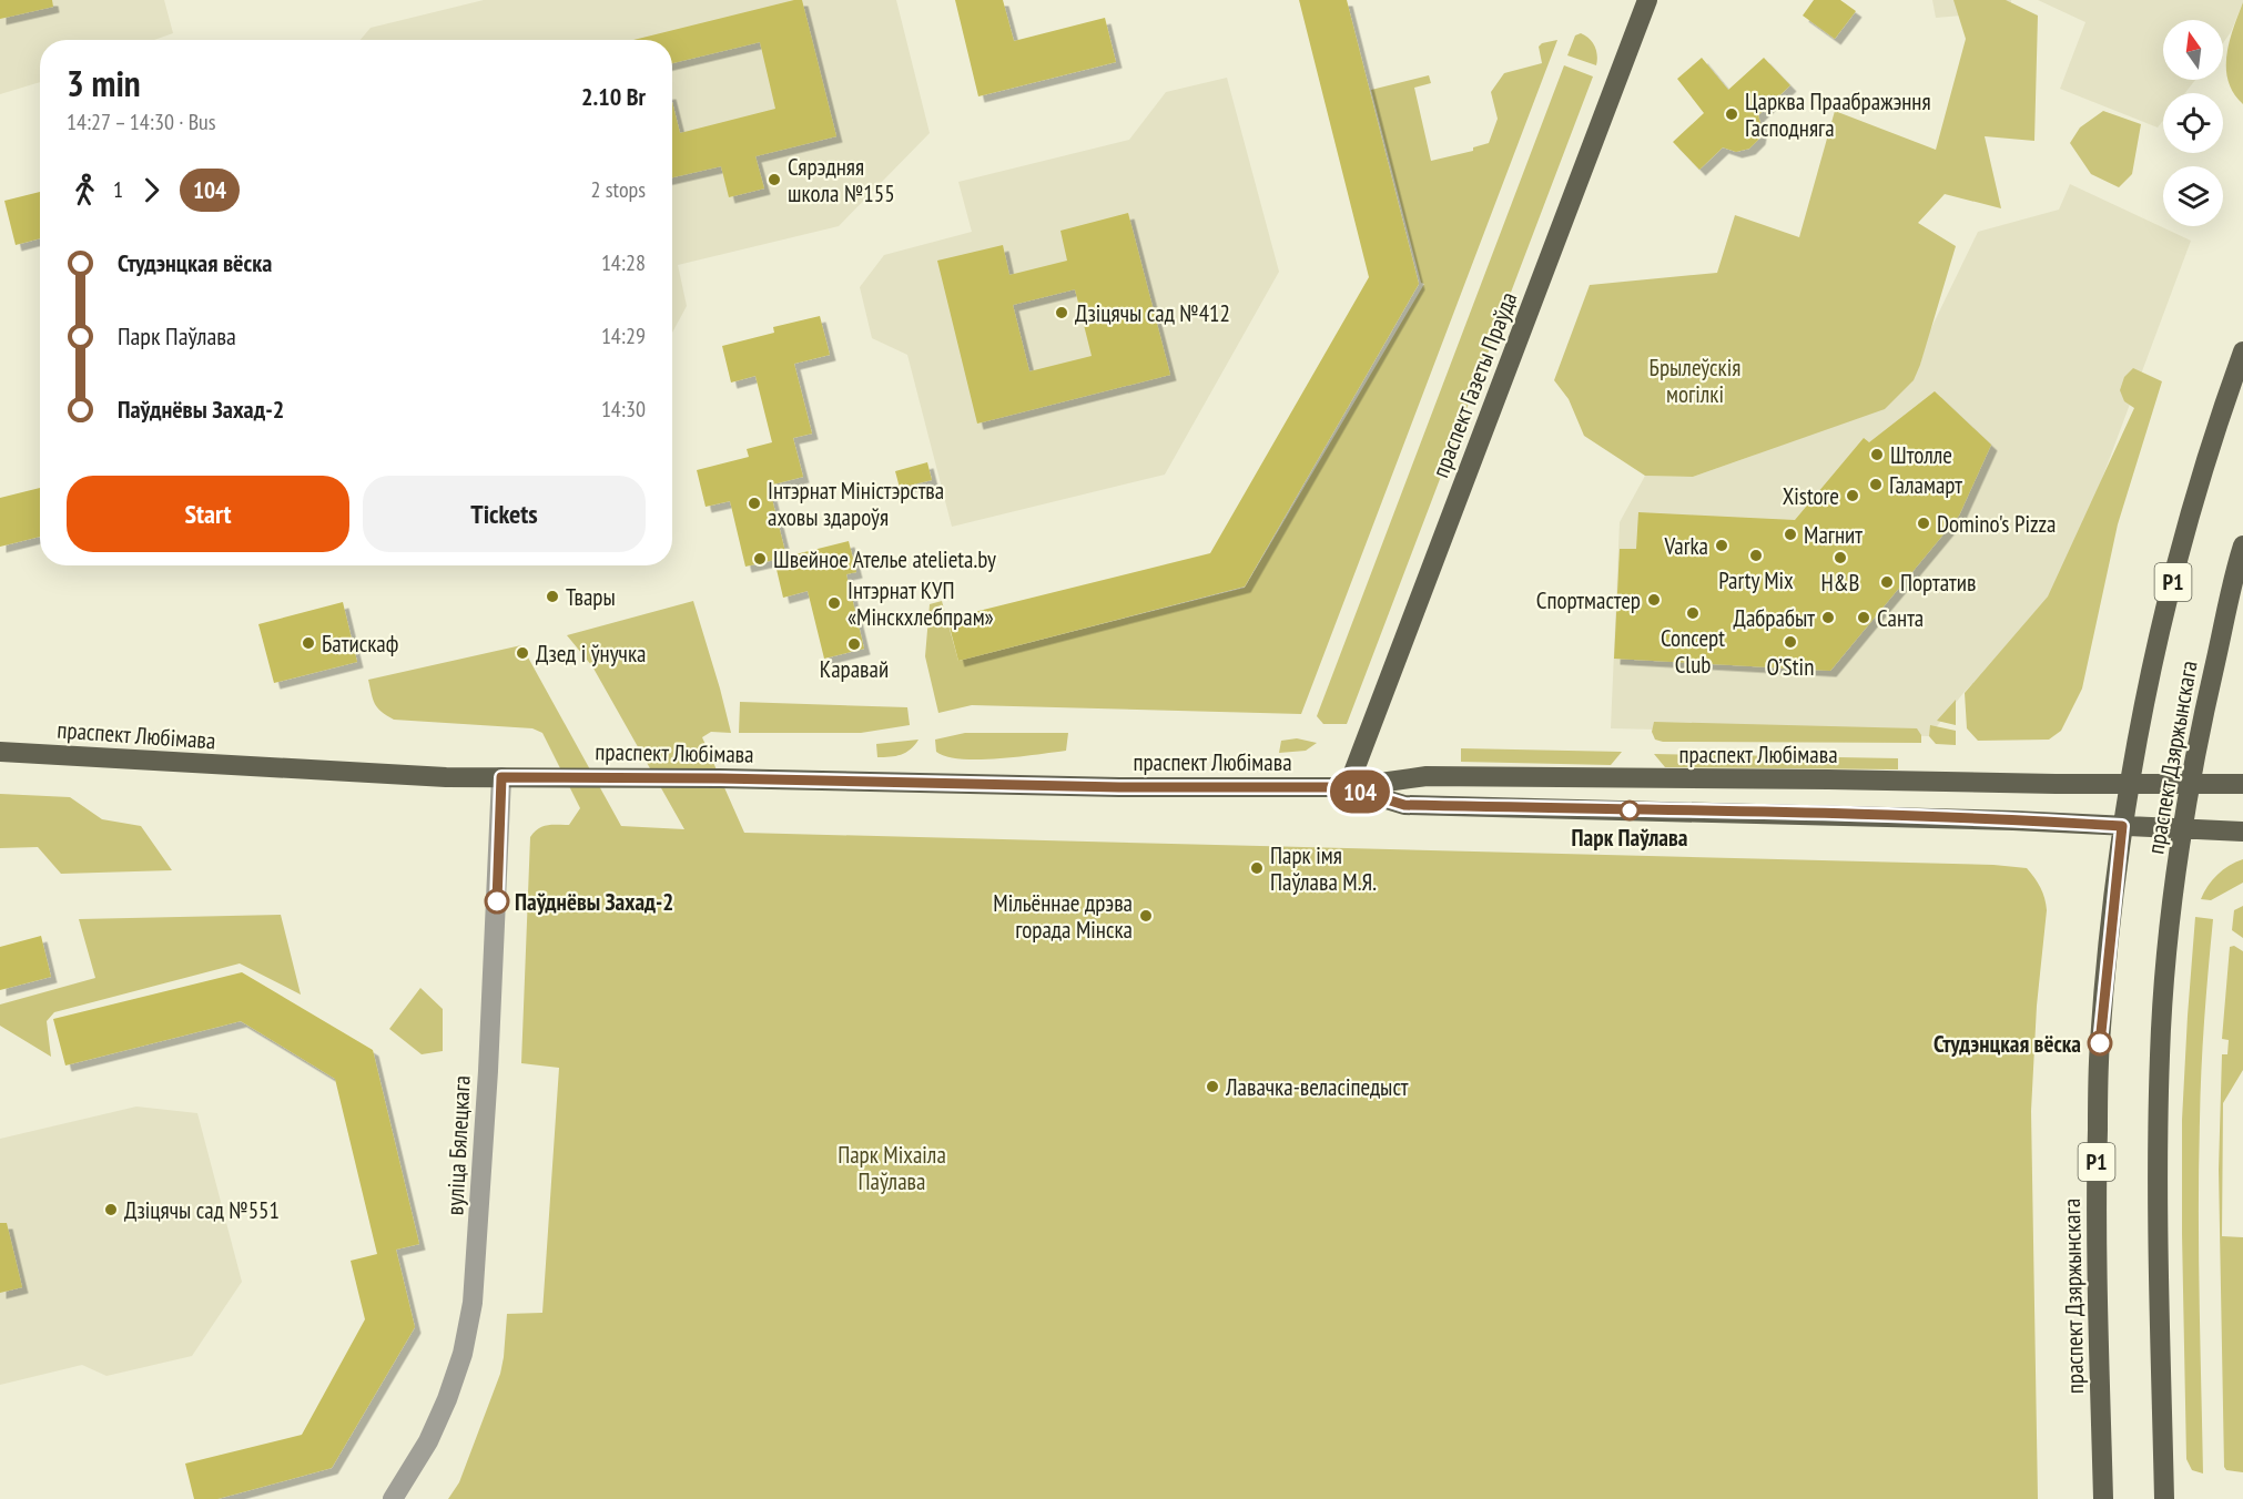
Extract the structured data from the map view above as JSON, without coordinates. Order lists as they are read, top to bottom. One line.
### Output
{"streets":{"main road":["праспект Газеты Праўда","Р1","праспект Любімава","праспект Дзяржынскага"],"street":["вуліца Бялецкага"]},"crossings":[["праспект Газеты Праўда","праспект Любімава"],["праспект Любімава","праспект Дзяржынскага"],["праспект Любімава","вуліца Бялецкага"]],"parks":["Брылеўскія могілкі","Парк Міхаіла Паўлава"],"places":["Царква Праабражэння Гасподняга","Сярэдняя школа №155","Дзіцячы сад №412","Штолле","Галамарт","Xistore","Інтэрнат Міністэрства аховы здароўя","Domino's Pizza","Магнит","Varka","Party Mix","H&B","Швейное Ателье atelieta.by","Портатив","Твары","Спортмастер","Інтэрнат КУП «Мінскхлебпрам»","Concept Club","Дабрабыт","Санта","O’Stin","Батискаф","Каравай","Дзед і ўнучка","Парк Паўлава","Парк імя Паўлава М.Я.","Паўднёвы Захад-2","Мільённае дрэва горада Мінска","Студэнцкая вёска","Лавачка-веласіпедыст","Дзіцячы сад №551"],"lines":["bus line 104"],"north":"top","page":{"on_map":"104","heading":["3 min","14:27 – 14:30 · Bus","2.10 Br"],"legs":["1","104","2 stops"],"list":[{"name":"Студэнцкая вёска","value":"14:28"},{"name":"Парк Паўлава","value":"14:29"},{"name":"Паўднёвы Захад-2","value":"14:30"}],"buttons":["Start","Tickets"]}}
